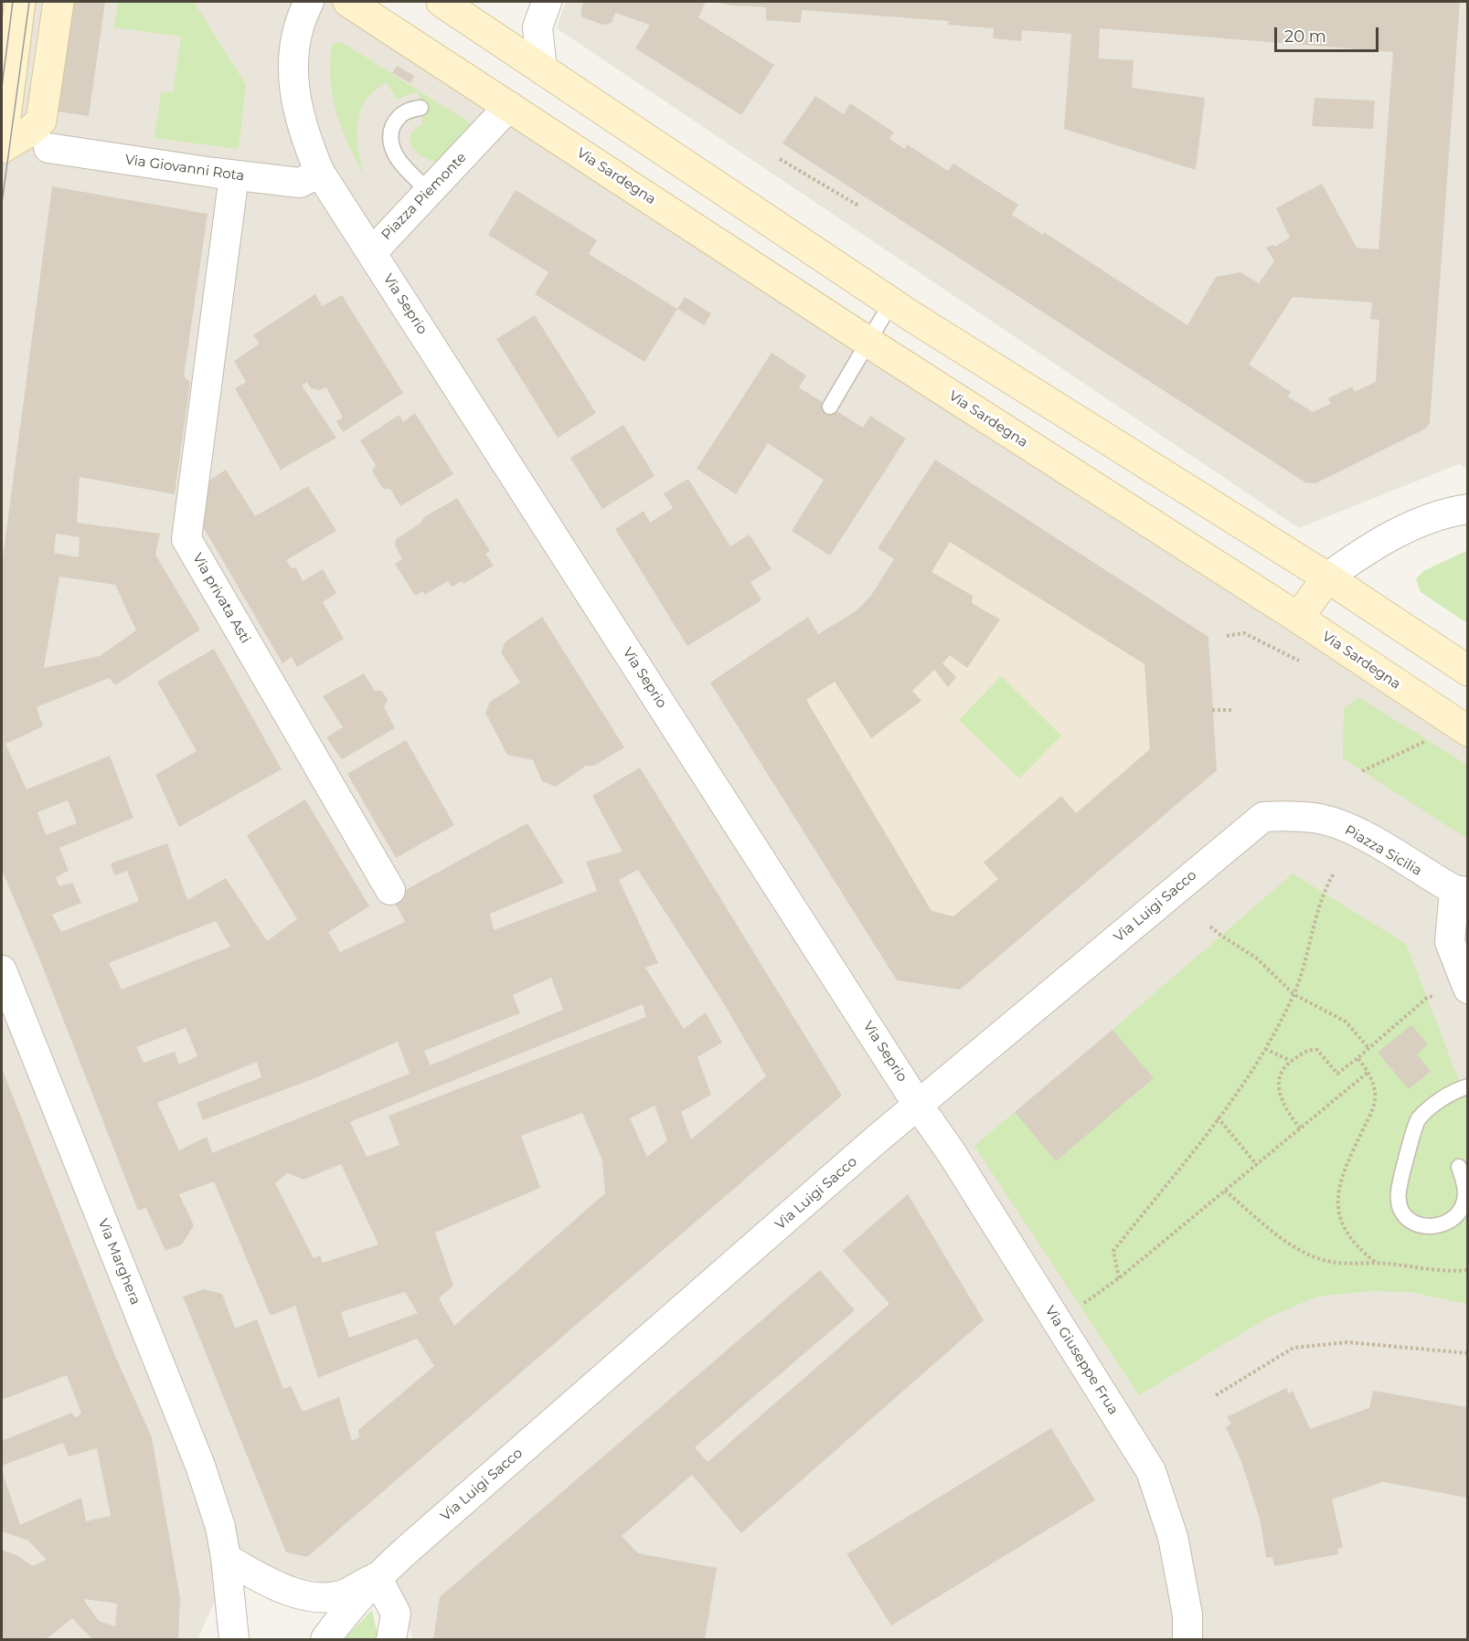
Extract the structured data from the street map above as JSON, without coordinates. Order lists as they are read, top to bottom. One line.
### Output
{"streets":{"main road":["Via Sardegna"],"street":["Via Giovanni Rota","Piazza Piemonte","Via Seprio","Via privata Asti","Piazza Sicilia","Via Luigi Sacco","Via Marghera","Via Giuseppe Frua"]},"crossings":[["Via Giovanni Rota","Piazza Piemonte"],["Via Giovanni Rota","Via privata Asti"],["Via Sardegna","Piazza Piemonte"],["Piazza Piemonte","Via Seprio"],["Via Seprio","Via Luigi Sacco"],["Via Seprio","Via Giuseppe Frua"],["Piazza Sicilia","Via Luigi Sacco"],["Via Luigi Sacco","Via Giuseppe Frua"]],"scale_bar":"20 m"}
